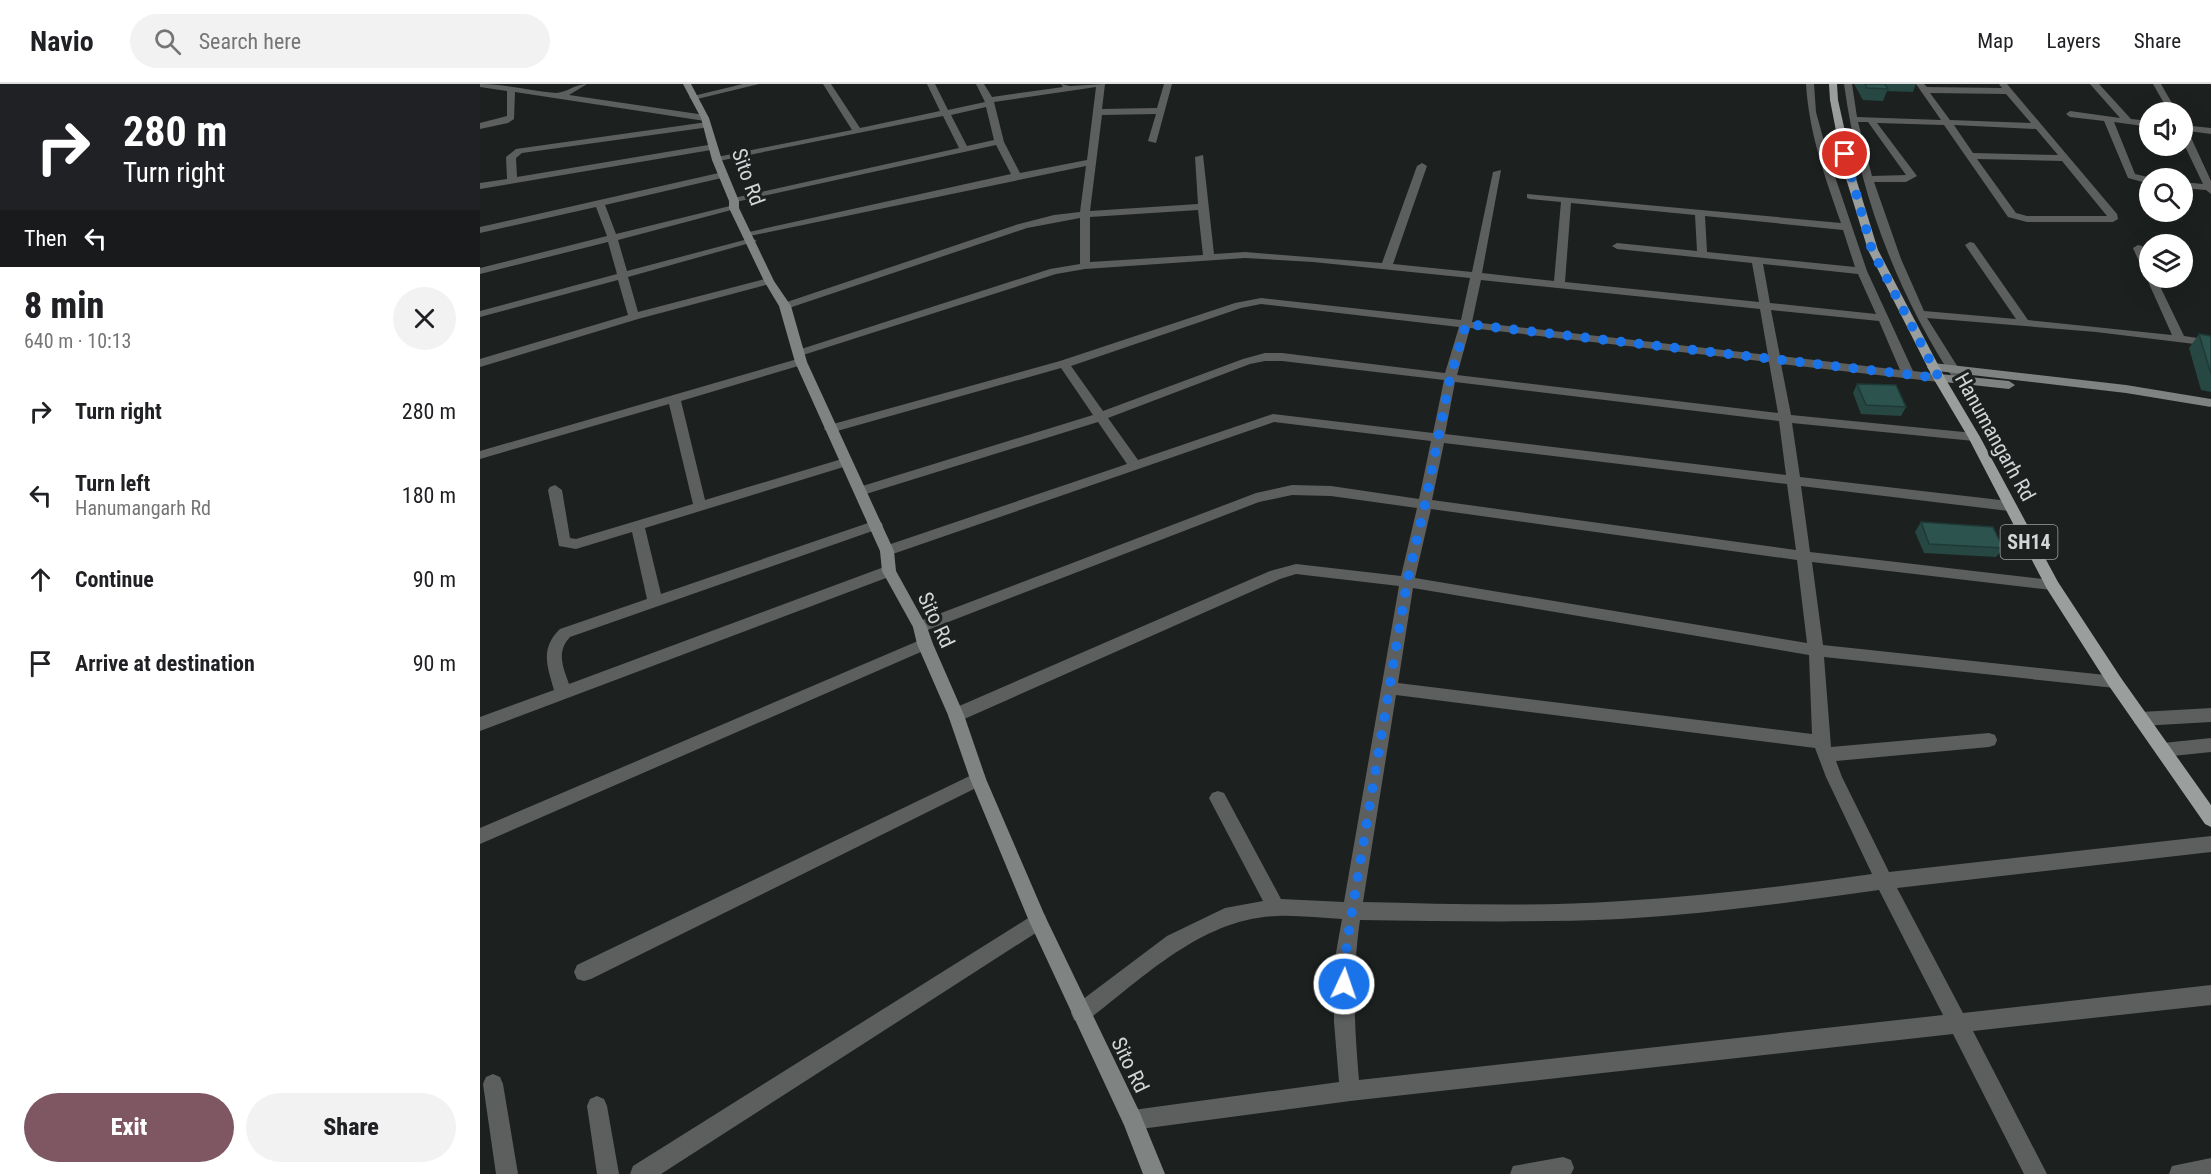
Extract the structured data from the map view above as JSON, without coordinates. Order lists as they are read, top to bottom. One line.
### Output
{"streets":{"main road":["Sito Rd","Hanumangarh Rd","SH14"]},"page":{"header":"Navio","search":"Search here","nav":["Map","Layers","Share"],"turn":["280 m","Turn right"],"then":"Then","heading":["8 min","640 m · 10:13"],"list":[{"name":"Turn right","value":"280 m"},{"name":"Turn left","note":"Hanumangarh Rd","value":"180 m"},{"name":"Continue","value":"90 m"},{"name":"Arrive at destination","value":"90 m"}],"buttons":["Exit","Share"]}}
